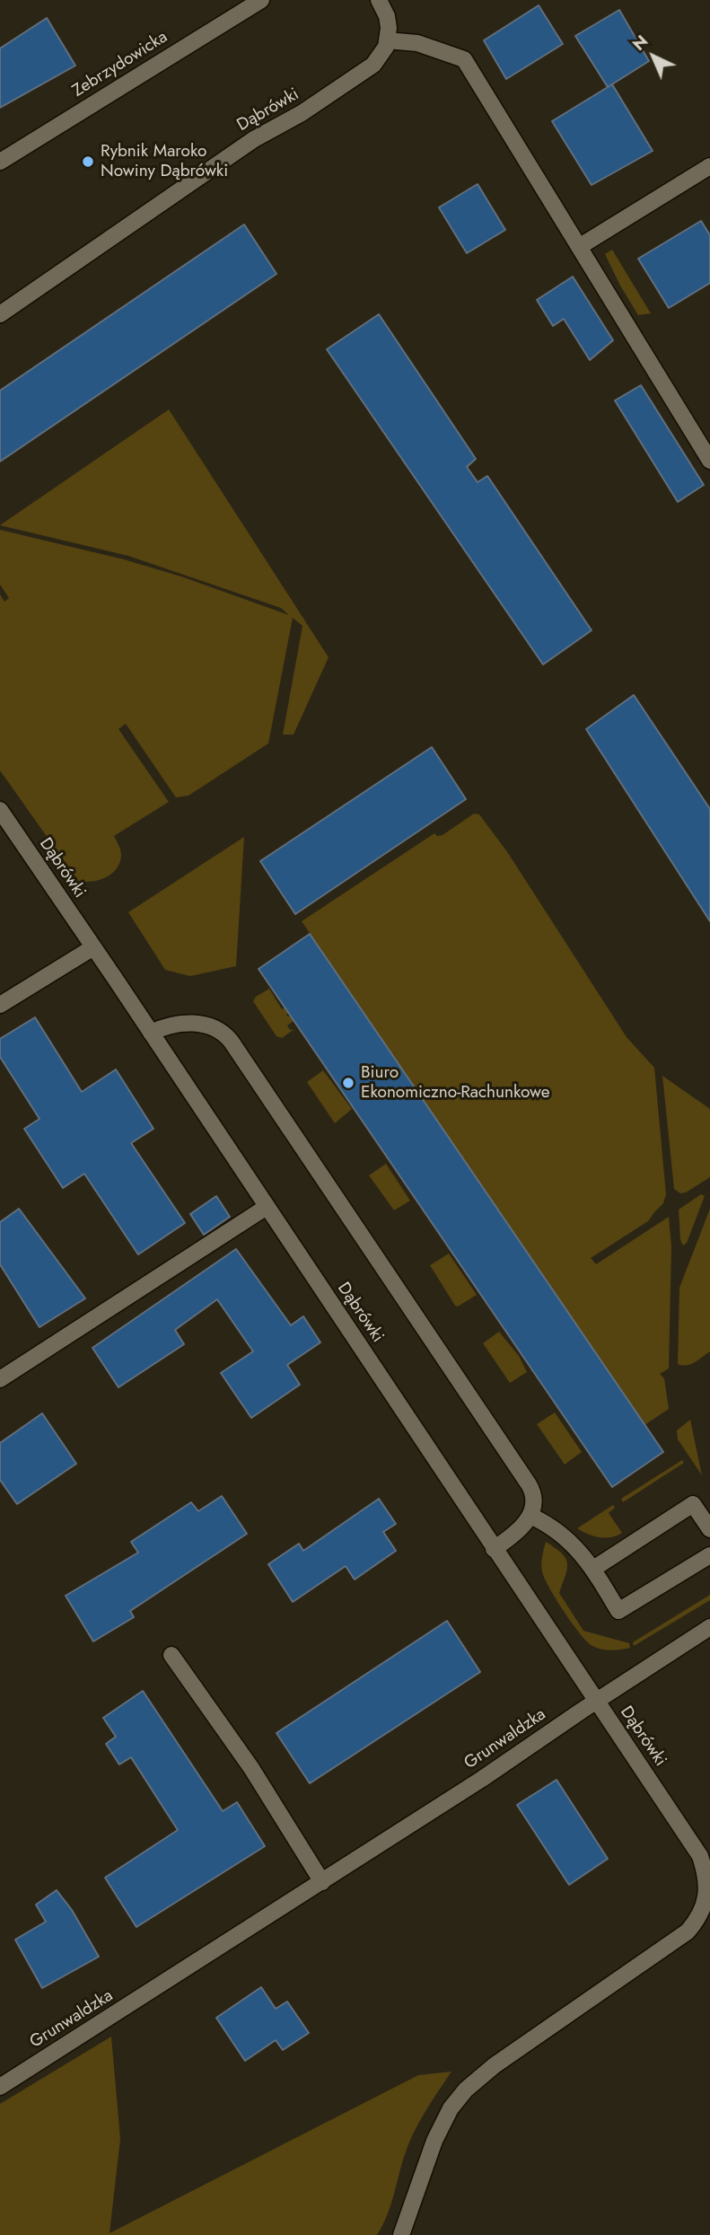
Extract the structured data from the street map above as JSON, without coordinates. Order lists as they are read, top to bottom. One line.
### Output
{"streets":{"street":["Zebrzydowicka","Dąbrówki","Grunwaldzka"]},"crossings":[["Dąbrówki","Grunwaldzka"]],"places":["Rybnik Maroko Nowiny Dąbrówki","Biuro Ekonomiczno-Rachunkowe"],"north":"top left"}
